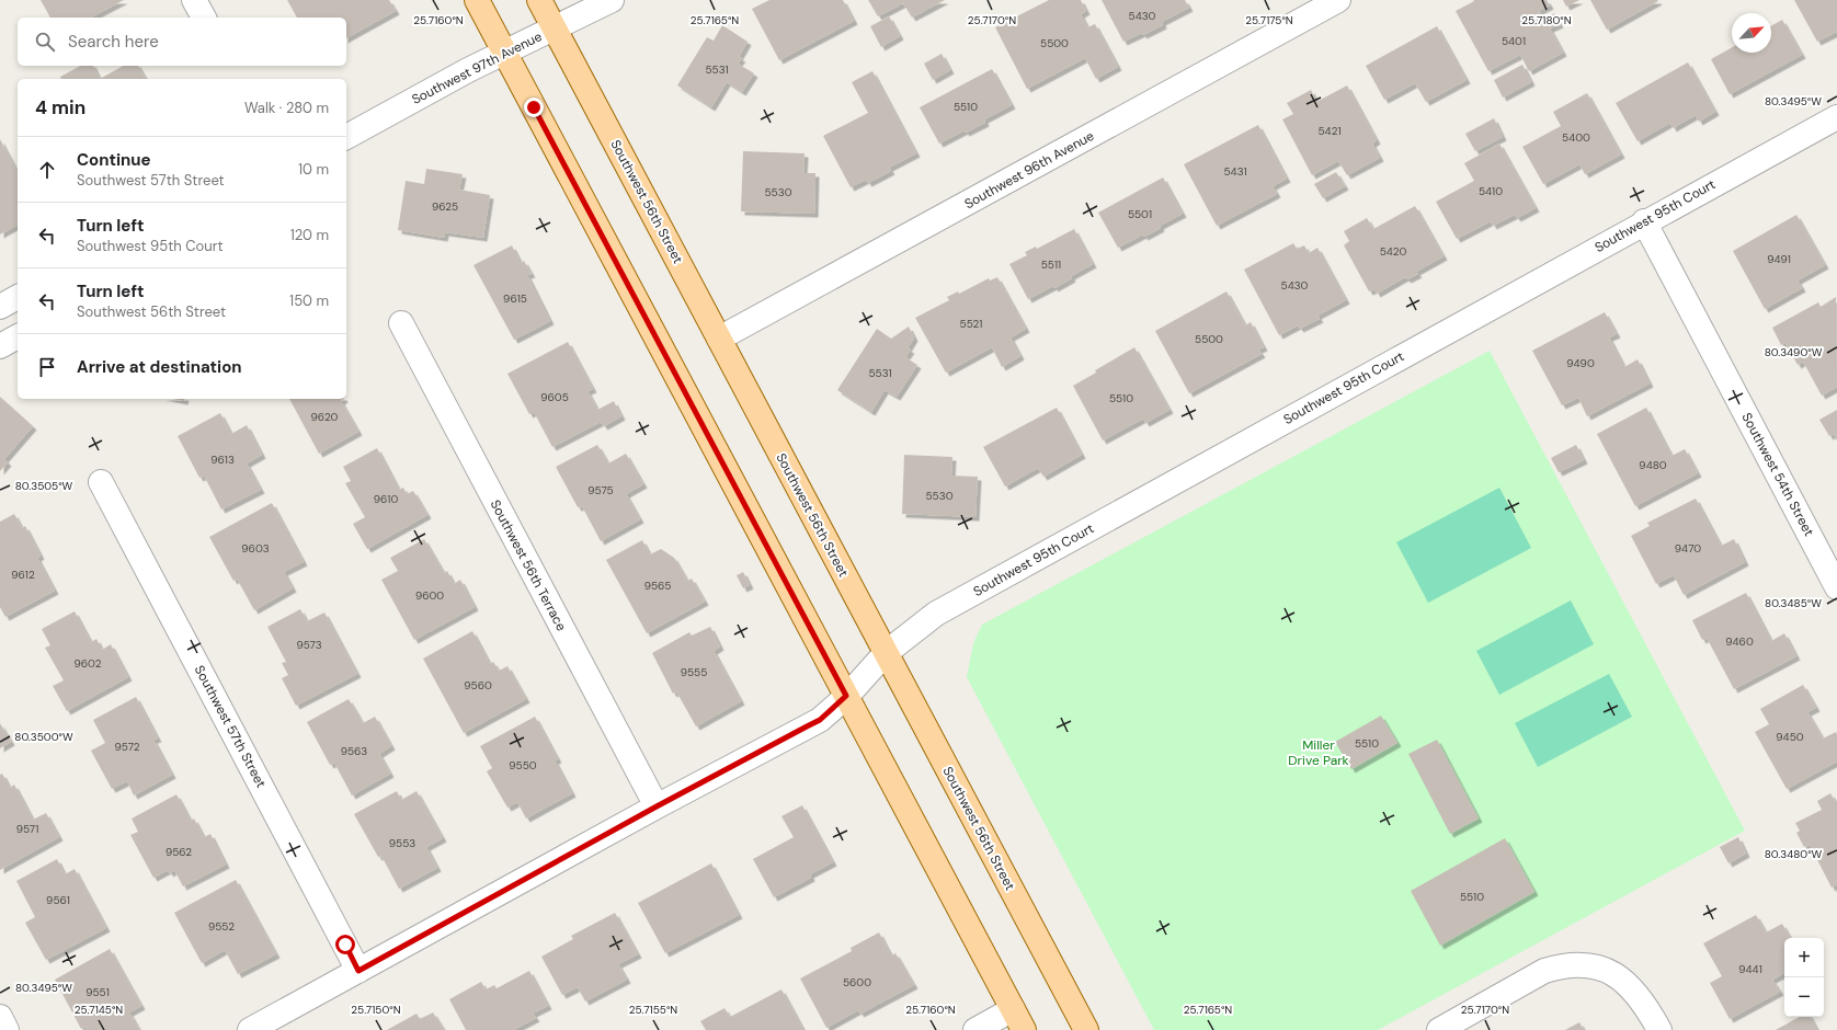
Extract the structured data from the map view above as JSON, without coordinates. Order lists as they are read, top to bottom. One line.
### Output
{"streets":{"main road":["Southwest 56th Street"],"street":["Southwest 97th Avenue","Southwest 96th Avenue","Southwest 95th Court","Southwest 54th Street","Southwest 56th Terrace","Southwest 57th Street"]},"crossings":[["Southwest 97th Avenue","Southwest 56th Street"],["Southwest 96th Avenue","Southwest 56th Street"],["Southwest 56th Street","Southwest 95th Court"],["Southwest 95th Court","Southwest 54th Street"],["Southwest 95th Court","Southwest 56th Terrace"],["Southwest 95th Court","Southwest 57th Street"]],"parks":["Miller Drive Park"],"house_numbers":["5430","5401","5500","5531","5510","5421","5400","5431","5410","5530","9625","5501","5420","9491","5511","5430","9615","5521","5500","9490","5531","9605","5510","9620","9613","9480","9575","5530","9610","9603","9470","9612","9565","9600","9460","9573","9602","9555","9560","9450","5510","9572","9563","9550","9571","9553","9562","5510","9561","9552","9441","5600","9551"],"north":"top right","page":{"search":"Search here","heading":["4 min","Walk · 280 m"],"list":[["Continue","Southwest 57th Street","10 m"],["Turn left","Southwest 95th Court","120 m"],["Turn left","Southwest 56th Street","150 m"],"Arrive at destination"],"map_buttons":["+","−"]},"coordinates":["25.7160°N","25.7165°N","25.7170°N","25.7175°N","25.7180°N","80.3495°W","80.3490°W","80.3505°W","80.3485°W","80.3500°W","80.3480°W","25.7145°N","25.7150°N","25.7155°N"]}
